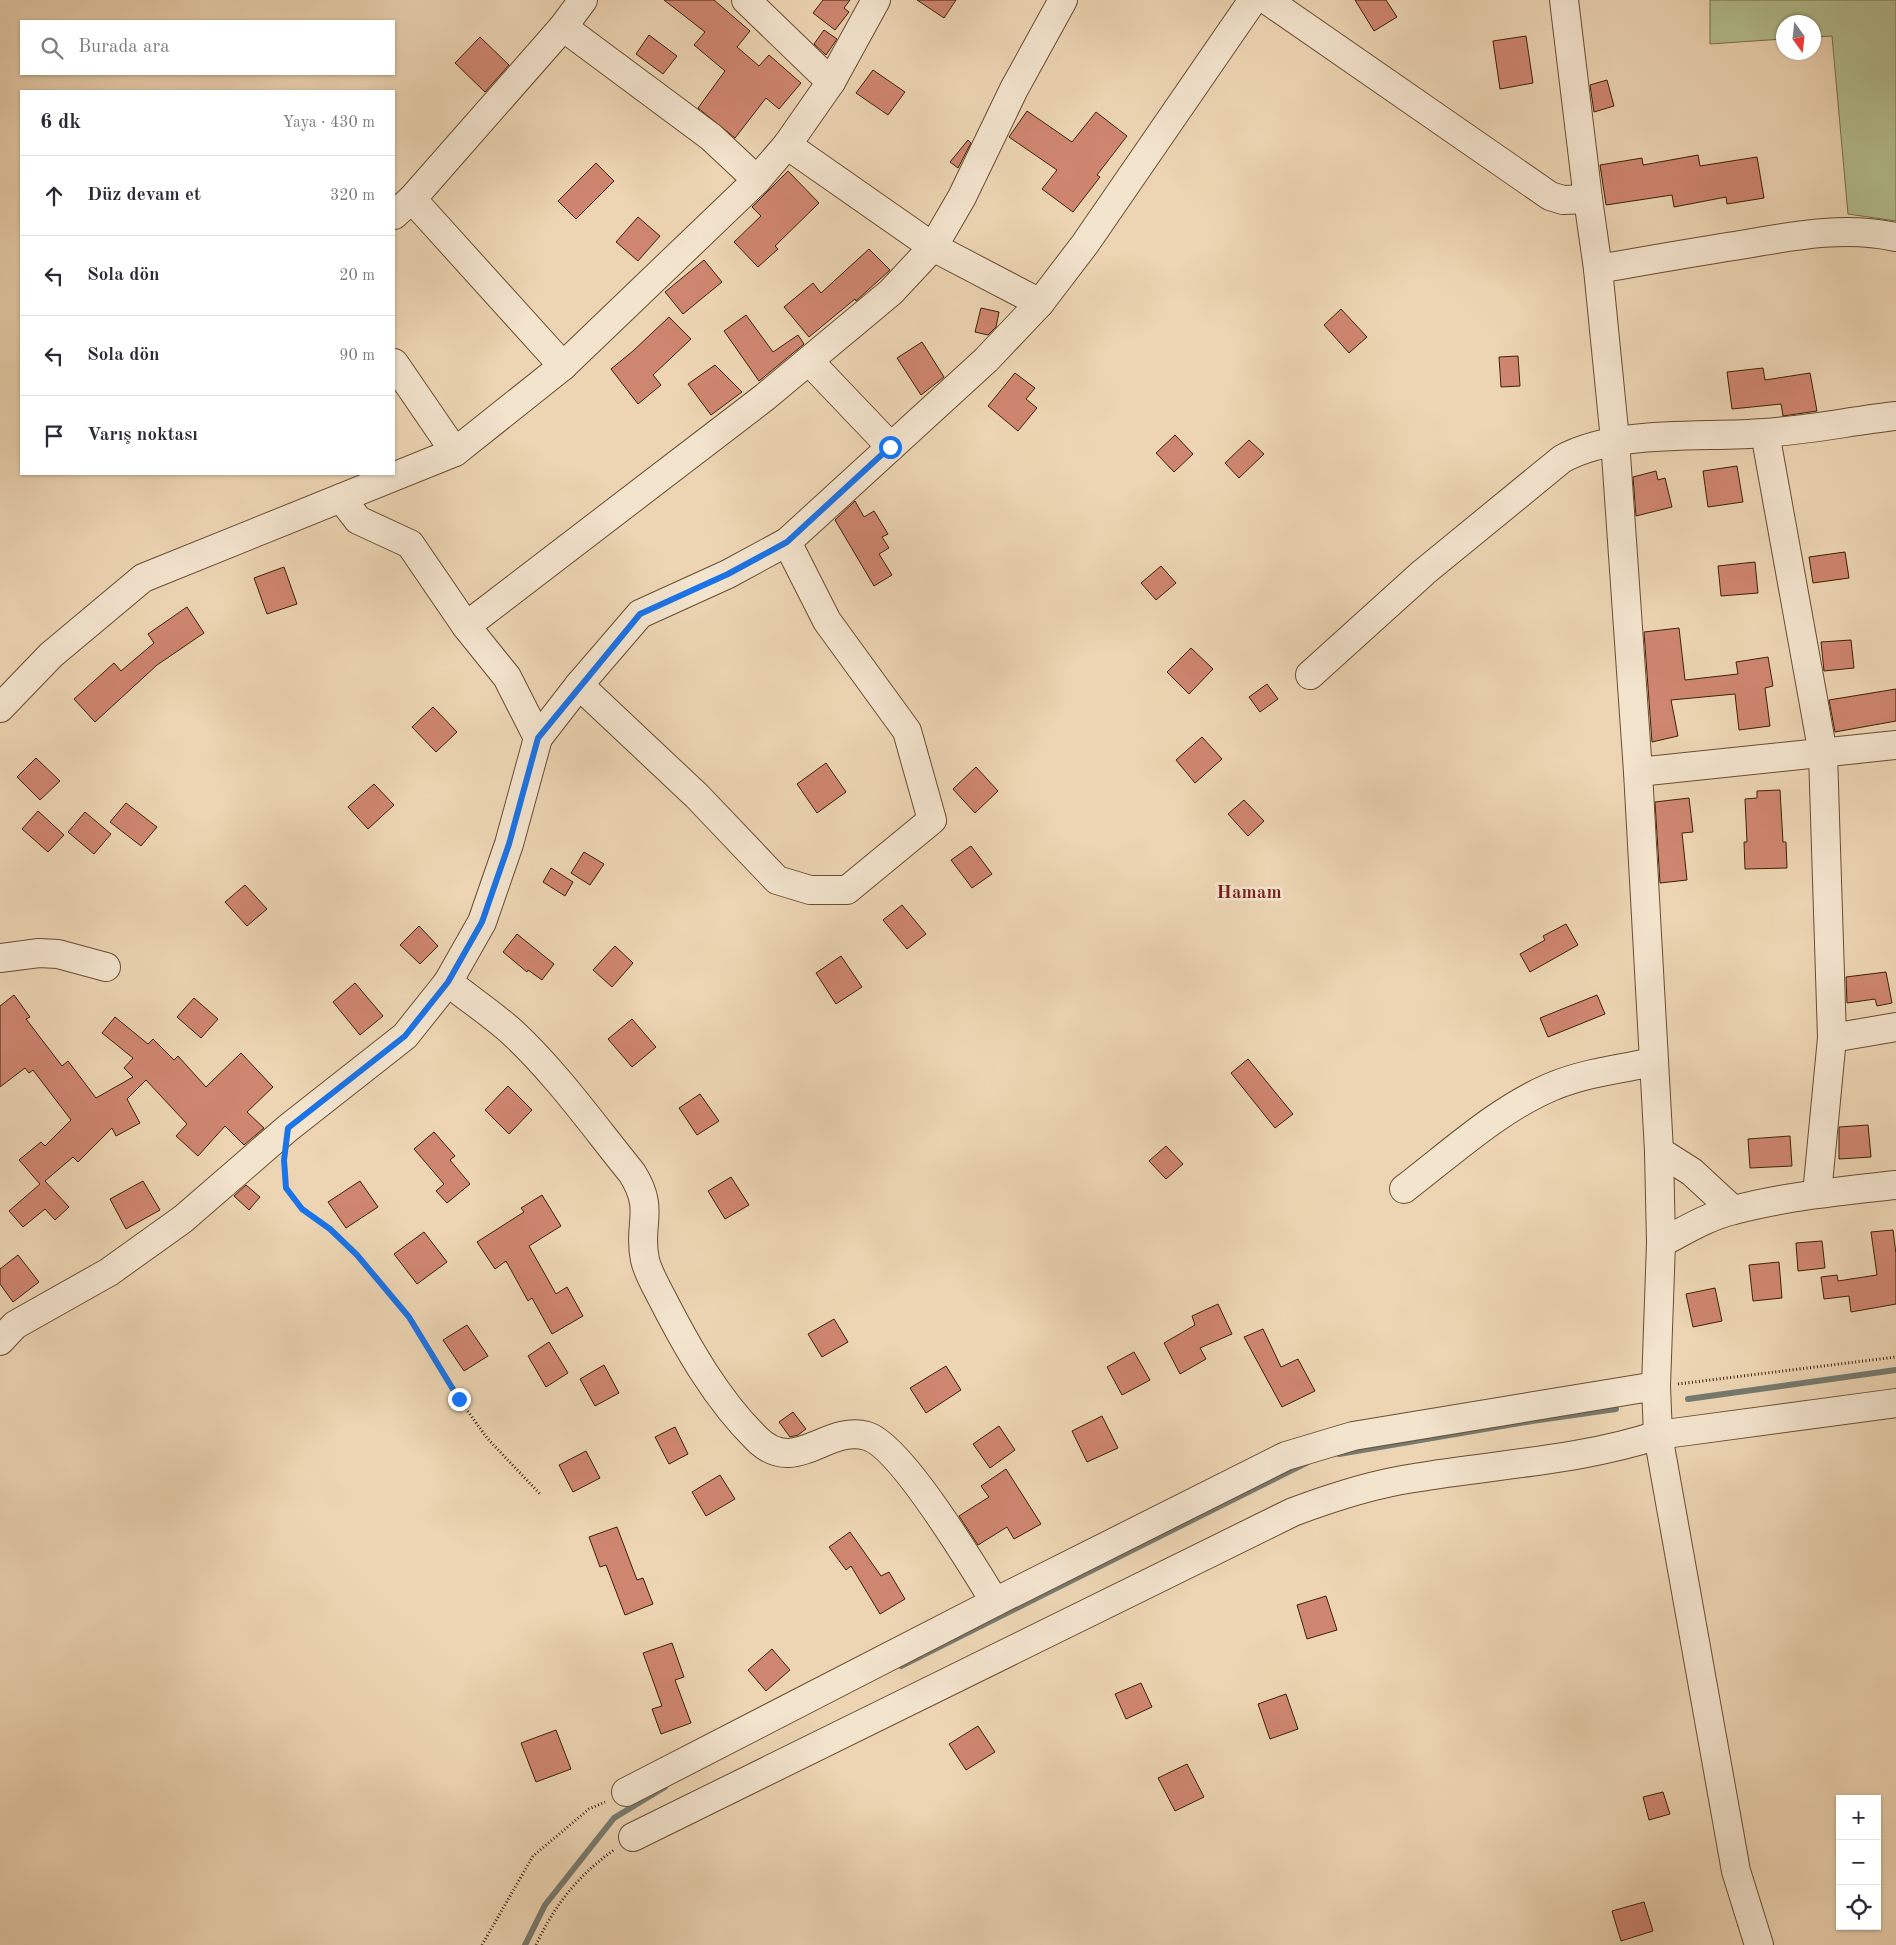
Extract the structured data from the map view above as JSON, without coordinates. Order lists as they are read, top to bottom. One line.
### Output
{"districts":["Hamam"],"north":"bottom","page":{"search":"Burada ara","heading":["6 dk","Yaya · 430 m"],"list":[["Düz devam et","320 m"],["Sola dön","20 m"],["Sola dön","90 m"],"Varış noktası"],"map_buttons":["+","−"]}}
